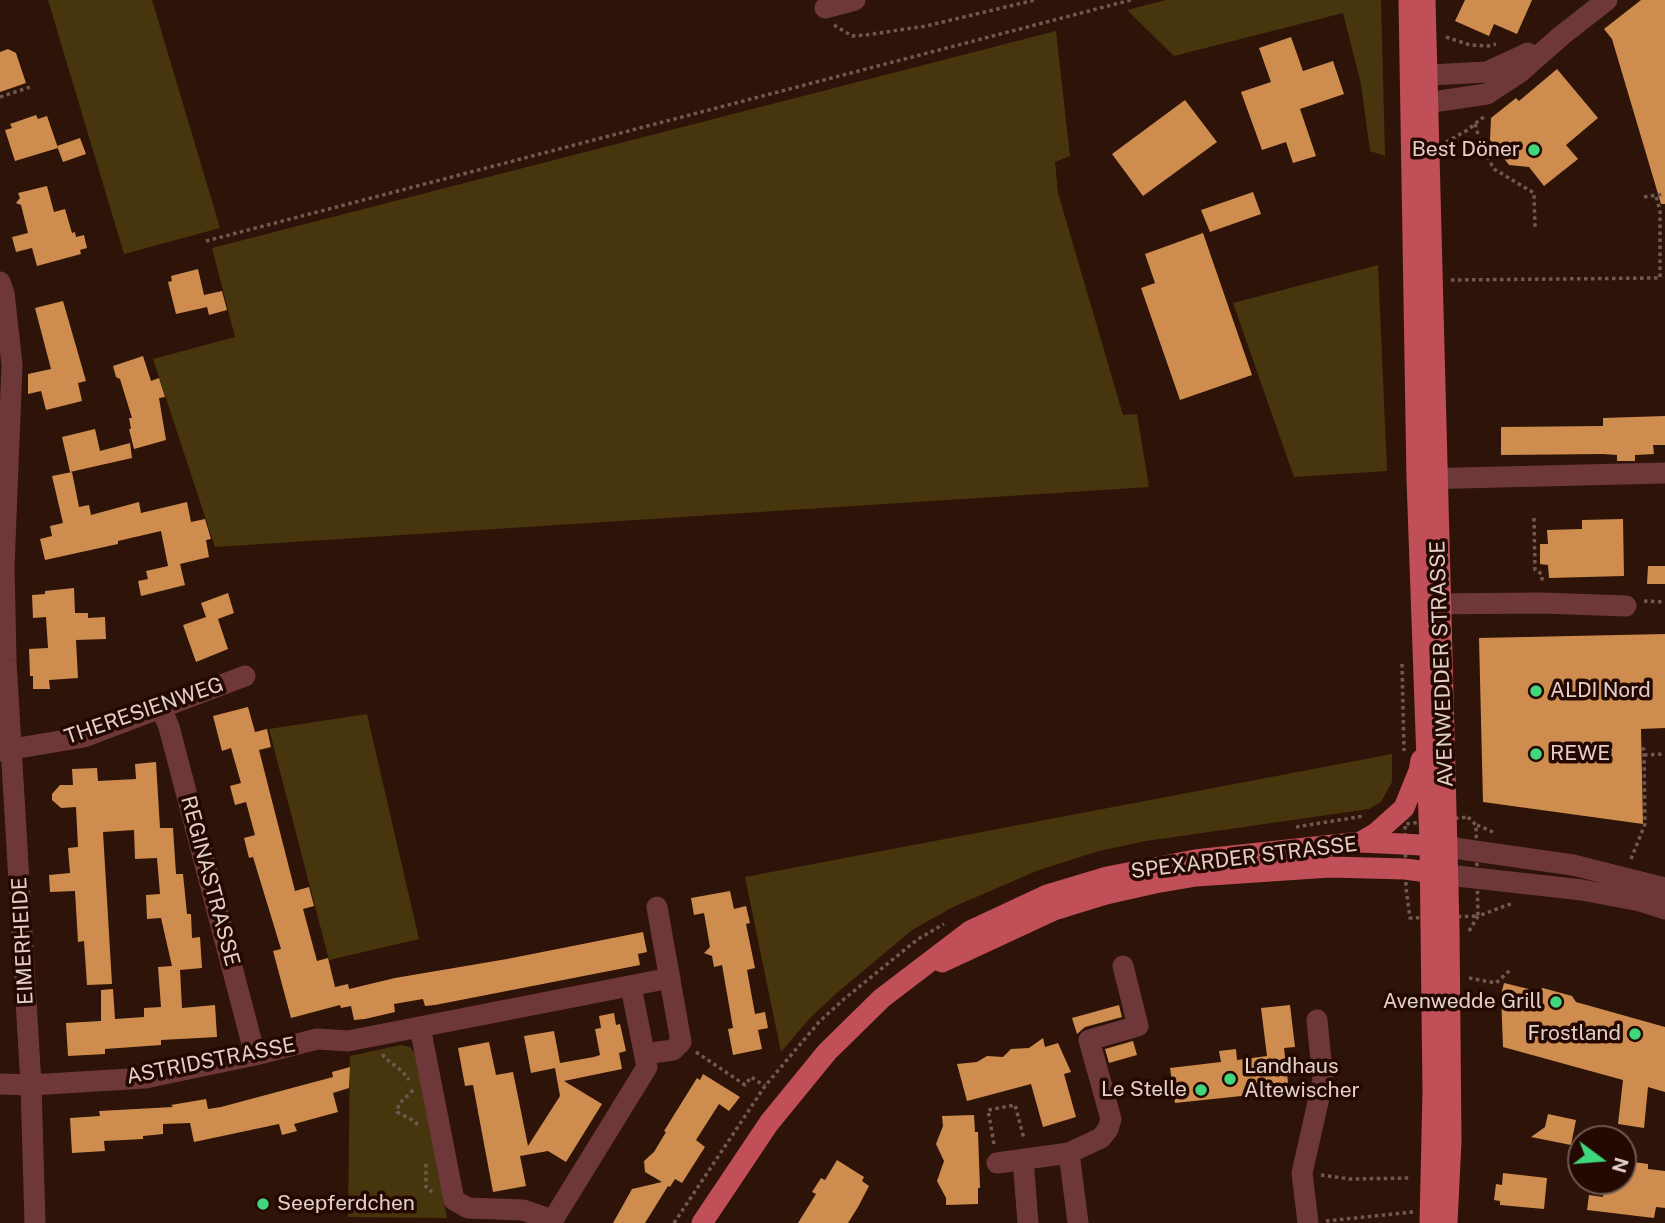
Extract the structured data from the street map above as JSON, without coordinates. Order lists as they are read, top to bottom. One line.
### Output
{"streets":{"main road":["AVENWEDDER STRASSE","SPEXARDER STRASSE"],"street":["THERESIENWEG","REGINASTRASSE","EIMERHEIDE","ASTRIDSTRASSE"]},"crossings":[["AVENWEDDER STRASSE","SPEXARDER STRASSE"],["THERESIENWEG","REGINASTRASSE"],["THERESIENWEG","EIMERHEIDE"],["REGINASTRASSE","ASTRIDSTRASSE"],["EIMERHEIDE","ASTRIDSTRASSE"]],"places":["Best Döner","ALDI Nord","REWE","Avenwedde Grill","Frostland","Landhaus Altewischer","Le Stelle","Seepferdchen"],"north":"right"}
